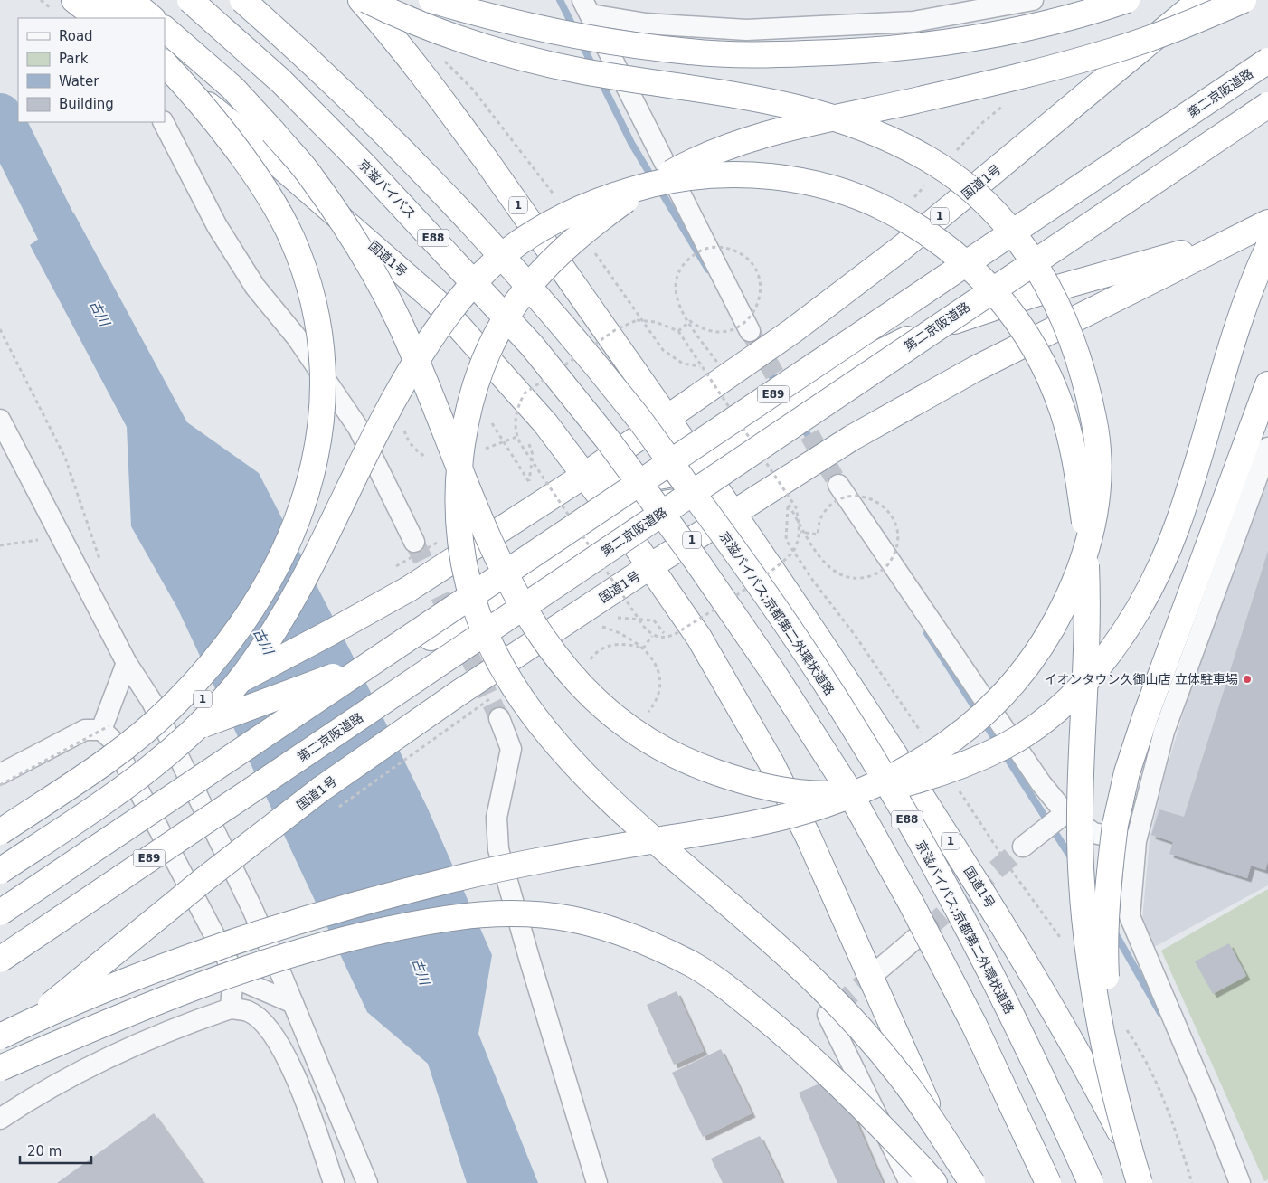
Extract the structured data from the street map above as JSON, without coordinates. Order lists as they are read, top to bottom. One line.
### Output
{"streets":{"highway":["第二京阪道路","国道1号","京滋バイパス","1","E88","E89","京滋バイパス;京都第二外環状道路"]},"crossings":[["国道1号","E88"],["国道1号","京滋バイパス;京都第二外環状道路"],["E88","京滋バイパス;京都第二外環状道路"]],"water":["古川"],"places":["イオンタウン久御山店 立体駐車場"],"legend":["Road","Park","Water","Building"],"scale_bar":"20 m"}
